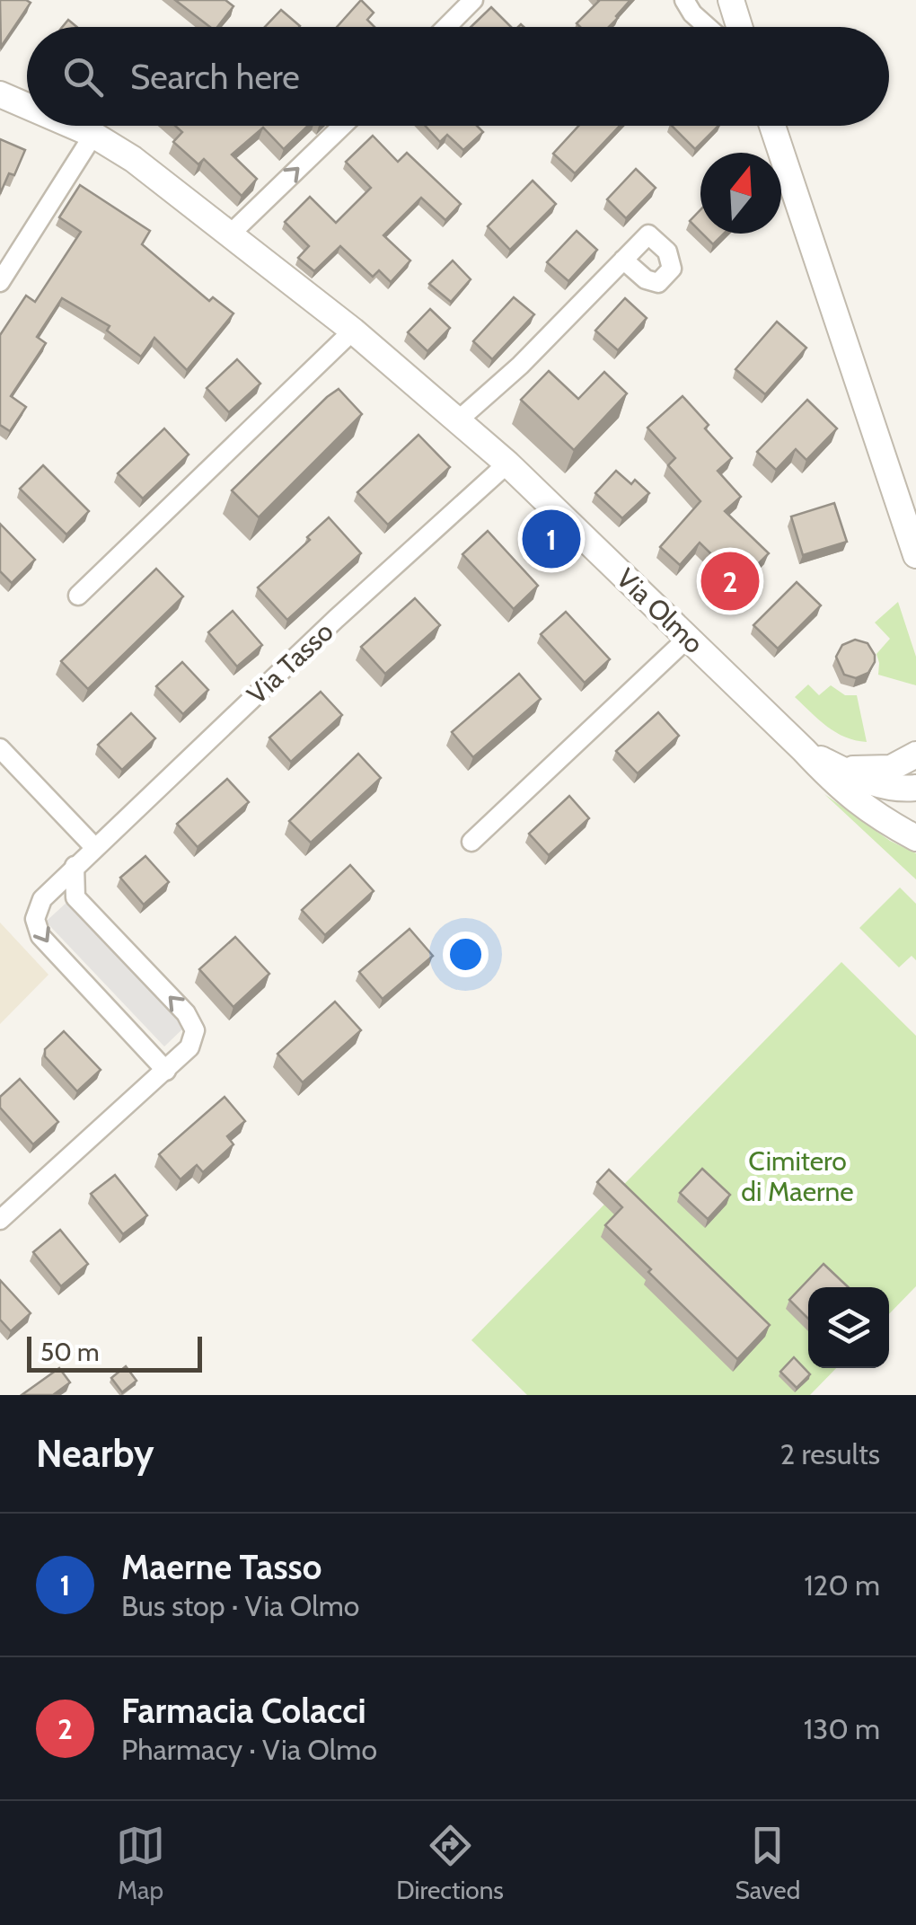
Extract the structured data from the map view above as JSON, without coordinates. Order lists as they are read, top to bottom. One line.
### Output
{"streets":{"street":["Via Olmo","Via Tasso"]},"crossings":[["Via Olmo","Via Tasso"]],"parks":["Cimitero di Maerne"],"scale_bar":"50 m","north":"top","page":{"search":"Search here","pins":["1","2"],"scale":"50 m","heading":["Nearby","2 results"],"list":[{"mark":"1","name":"Maerne Tasso","note":"Bus stop · Via Olmo","value":"120 m"},{"mark":"2","name":"Farmacia Colacci","note":"Pharmacy · Via Olmo","value":"130 m"}],"nav":["Map","Directions","Saved"]}}
